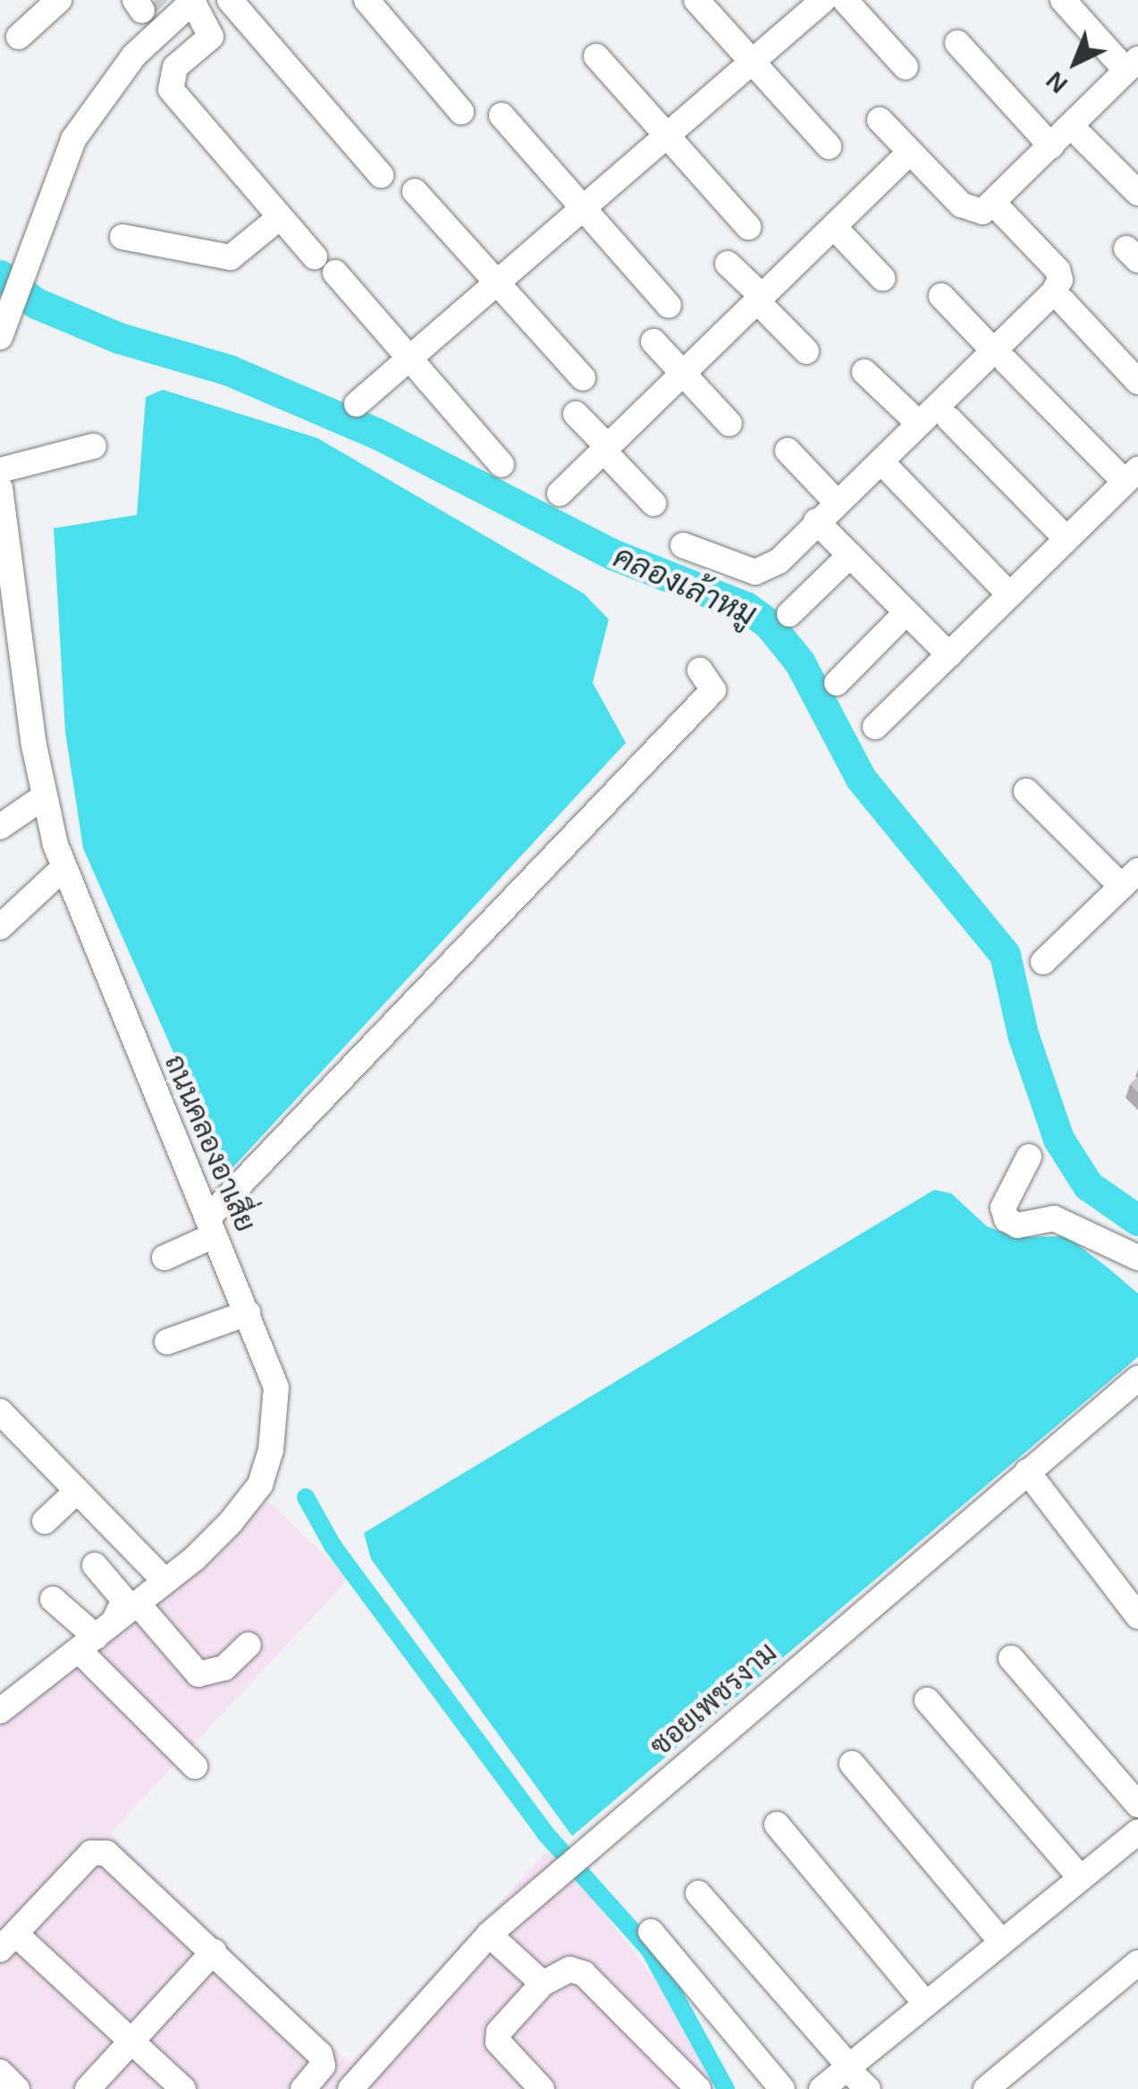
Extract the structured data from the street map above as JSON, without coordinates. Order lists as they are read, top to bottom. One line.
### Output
{"streets":{"street":["ถนนคลองอาเสี่ย","ซอยเพชรงาม"]},"water":["คลองเล้าหมู"],"north":"bottom left"}
